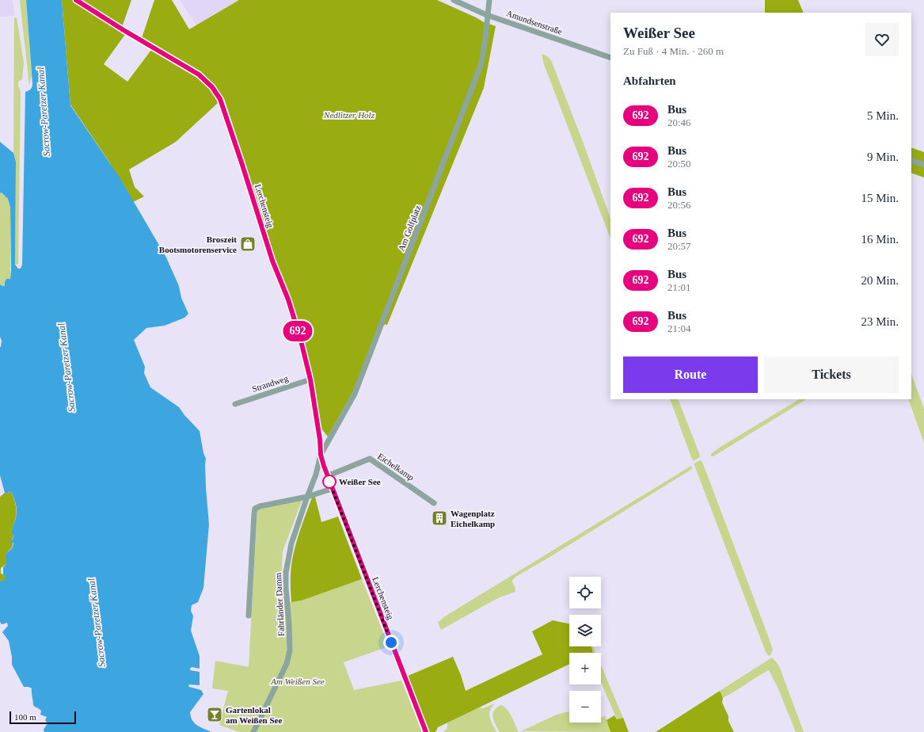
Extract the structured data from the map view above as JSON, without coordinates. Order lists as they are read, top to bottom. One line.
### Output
{"streets":{"street":["Amundsenstraße","Lerchensteig","Am Golfplatz","Strandweg","Eichelkamp","Fahrländer Damm"]},"crossings":[["Amundsenstraße","Am Golfplatz"],["Lerchensteig","Am Golfplatz"],["Lerchensteig","Strandweg"],["Lerchensteig","Eichelkamp"],["Lerchensteig","Fahrländer Damm"],["Am Golfplatz","Fahrländer Damm"]],"water":["Sacrow-Paretzer Kanal"],"parks":["Nedlitzer Holz","Am Weißen See"],"places":{"shop":["Broszeit Bootsmotorenservice"],"other":["Weißer See"],"building":["Wagenplatz Eichelkamp"],"bar":["Gartenlokal am Weißen See"]},"lines":["bus line 692"],"scale_bar":"100 m","page":{"on_map":"692","heading":[["Weißer See","Zu Fuß · 4 Min. · 260 m"],"Abfahrten"],"list":[{"mark":"692","name":"Bus","note":"20:46","value":"5 Min."},{"mark":"692","name":"Bus","note":"20:50","value":"9 Min."},{"mark":"692","name":"Bus","note":"20:56","value":"15 Min."},{"mark":"692","name":"Bus","note":"20:57","value":"16 Min."},{"mark":"692","name":"Bus","note":"21:01","value":"20 Min."},{"mark":"692","name":"Bus","note":"21:04","value":"23 Min."}],"buttons":["Route","Tickets"],"map_buttons":["+","−"],"scale":"100 m"}}
